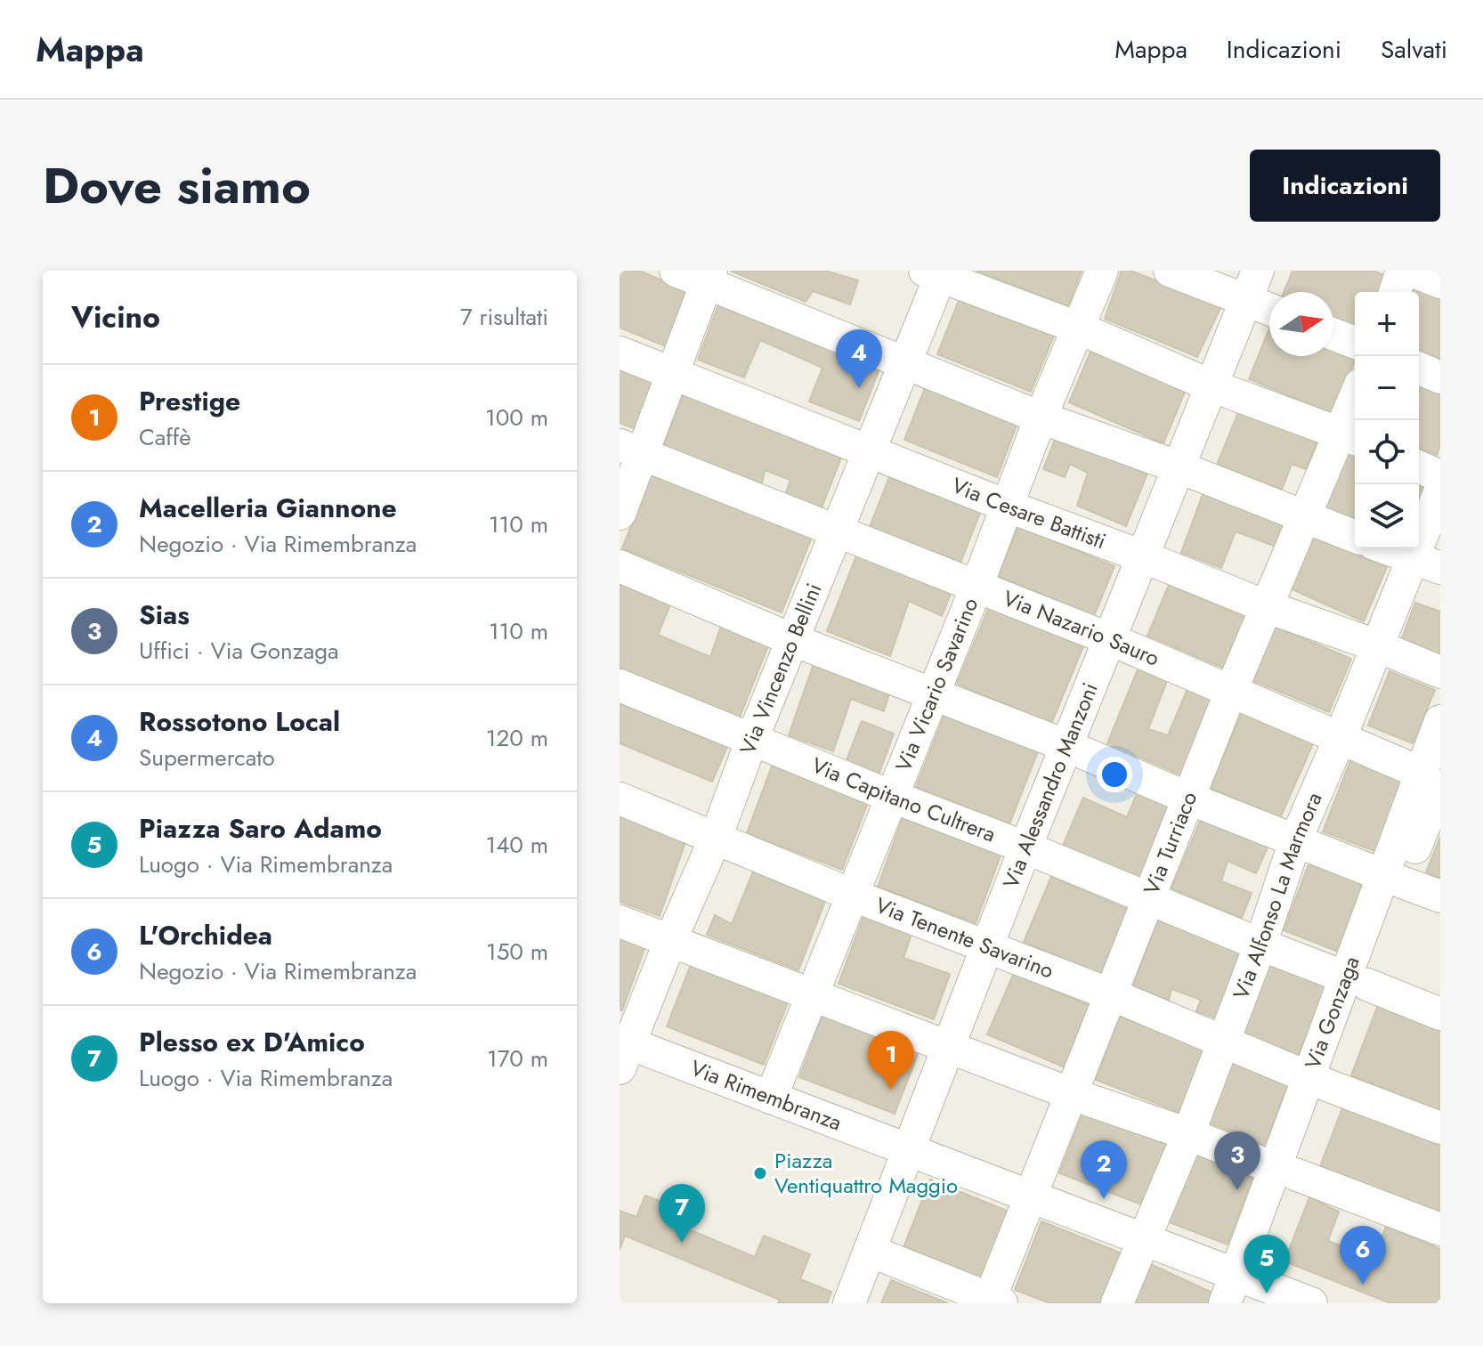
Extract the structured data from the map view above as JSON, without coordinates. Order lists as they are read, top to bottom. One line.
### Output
{"streets":{"street":["Via Cesare Battisti","Via Nazario Sauro","Via Vincenzo Bellini","Via Vicario Savarino","Via Alessandro Manzoni","Via Capitano Cultrera","Via Turriaco","Via Alfonso La Marmora","Via Tenente Savarino","Via Gonzaga","Via Rimembranza"]},"crossings":[["Via Cesare Battisti","Via Vincenzo Bellini"],["Via Cesare Battisti","Via Vicario Savarino"],["Via Cesare Battisti","Via Alessandro Manzoni"],["Via Cesare Battisti","Via Turriaco"],["Via Cesare Battisti","Via Alfonso La Marmora"],["Via Nazario Sauro","Via Vincenzo Bellini"],["Via Nazario Sauro","Via Vicario Savarino"],["Via Nazario Sauro","Via Alessandro Manzoni"],["Via Nazario Sauro","Via Turriaco"],["Via Nazario Sauro","Via Alfonso La Marmora"],["Via Nazario Sauro","Via Gonzaga"],["Via Vincenzo Bellini","Via Capitano Cultrera"],["Via Vincenzo Bellini","Via Tenente Savarino"],["Via Vincenzo Bellini","Via Rimembranza"],["Via Vicario Savarino","Via Capitano Cultrera"],["Via Vicario Savarino","Via Tenente Savarino"],["Via Vicario Savarino","Via Rimembranza"],["Via Alessandro Manzoni","Via Capitano Cultrera"],["Via Alessandro Manzoni","Via Tenente Savarino"],["Via Alessandro Manzoni","Via Rimembranza"],["Via Capitano Cultrera","Via Turriaco"],["Via Capitano Cultrera","Via Alfonso La Marmora"],["Via Capitano Cultrera","Via Gonzaga"],["Via Turriaco","Via Tenente Savarino"],["Via Turriaco","Via Rimembranza"],["Via Alfonso La Marmora","Via Tenente Savarino"],["Via Alfonso La Marmora","Via Rimembranza"],["Via Tenente Savarino","Via Gonzaga"],["Via Gonzaga","Via Rimembranza"]],"places":["Piazza Ventiquattro Maggio"],"north":"right","page":{"header":"Mappa","nav":["Mappa","Indicazioni","Salvati"],"title":"Dove siamo","buttons":"Indicazioni","heading":["Vicino","7 risultati"],"map_buttons":["+","−"],"pins":["4","1","3","2","7","6","5"],"list":[{"mark":"1","name":"Prestige","note":"Caffè","value":"100 m"},{"mark":"2","name":"Macelleria Giannone","note":"Negozio · Via Rimembranza","value":"110 m"},{"mark":"3","name":"Sias","note":"Uffici · Via Gonzaga","value":"110 m"},{"mark":"4","name":"Rossotono Local","note":"Supermercato","value":"120 m"},{"mark":"5","name":"Piazza Saro Adamo","note":"Luogo · Via Rimembranza","value":"140 m"},{"mark":"6","name":"L'Orchidea","note":"Negozio · Via Rimembranza","value":"150 m"},{"mark":"7","name":"Plesso ex D'Amico","note":"Luogo · Via Rimembranza","value":"170 m"}]}}
